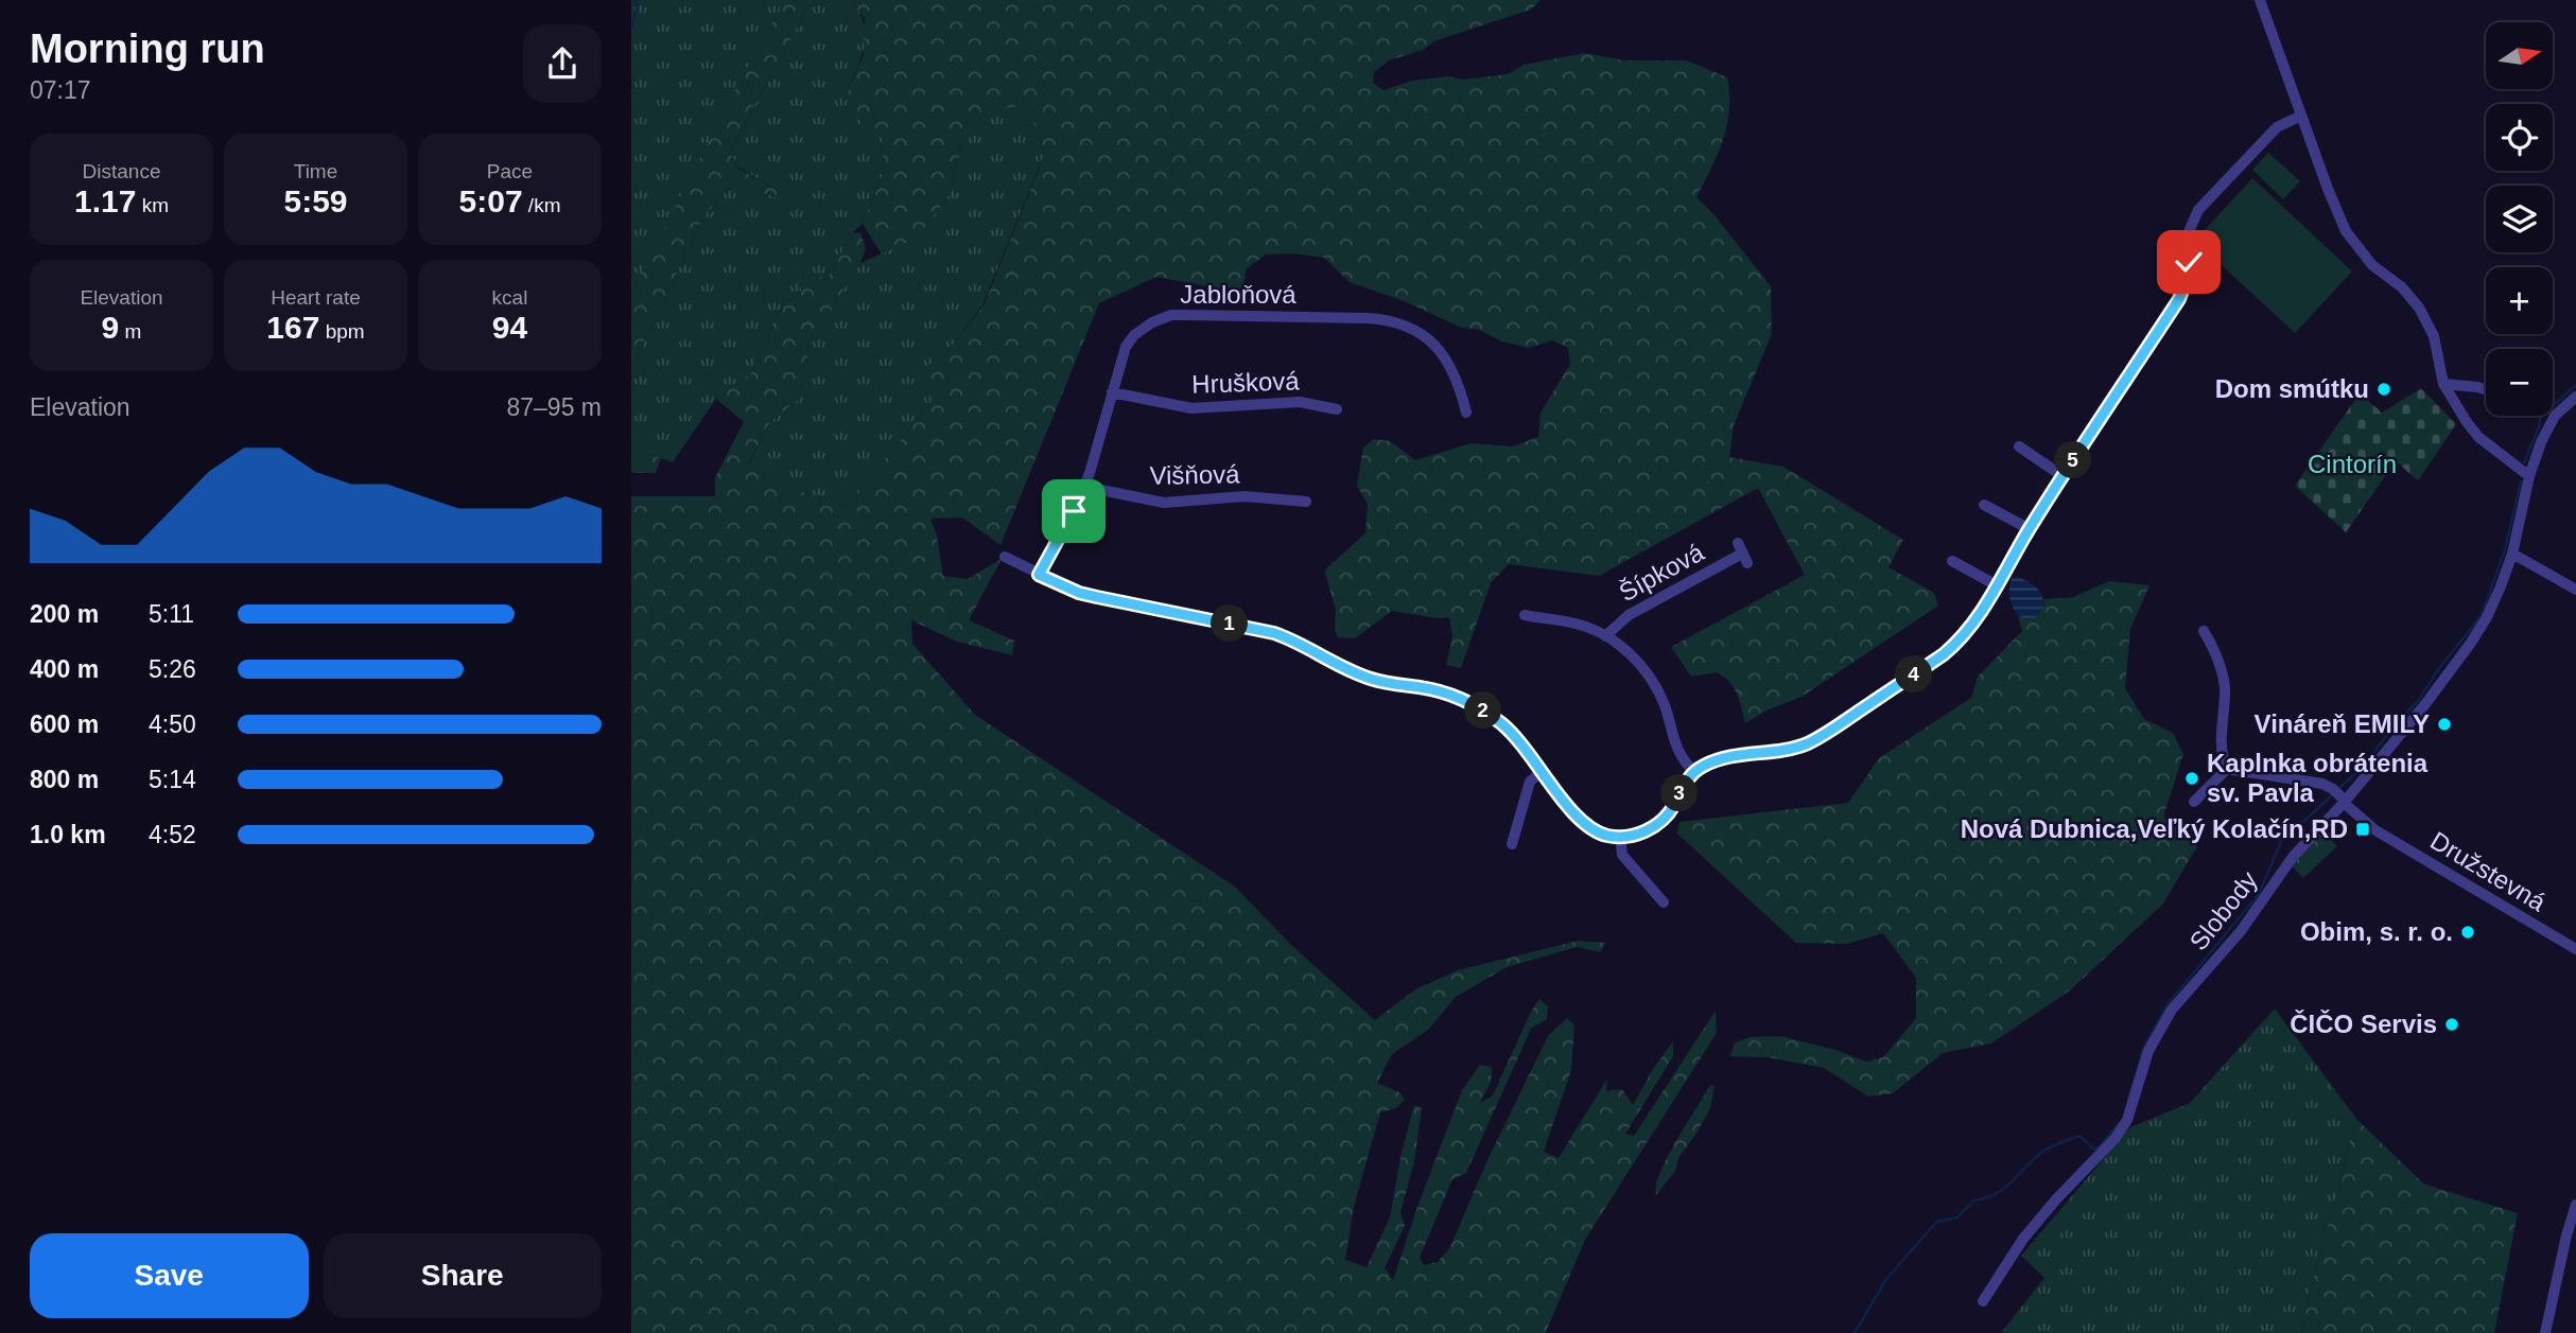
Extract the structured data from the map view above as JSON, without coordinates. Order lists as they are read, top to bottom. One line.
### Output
{"streets":{"street":["Jabloňová","Hrušková","Višňová","Šípková","Družstevná","Slobody"]},"crossings":[["Jabloňová","Hrušková"],["Jabloňová","Višňová"],["Družstevná","Slobody"]],"parks":["Cintorín"],"places":{"other":["Dom smútku","Vináreň EMILY","Kaplnka obrátenia sv. Pavla","Obim, s. r. o.","ČIČO Servis"],"transit":["Nová Dubnica,Veľký Kolačín,RD"]},"north":"right","page":{"heading":["Morning run","07:17"],"map_buttons":["+","−"],"stats":[["Distance","1.17 km"],["Time","5:59"],["Pace","5:07 /km"],["Elevation","9 m"],["Heart rate","167 bpm"],["kcal","94"]],"chart":["Elevation","87–95 m"],"pins":["5","1","4","2","3"],"list":[{"name":"200 m","note":"5:11"},{"name":"400 m","note":"5:26"},{"name":"600 m","note":"4:50"},{"name":"800 m","note":"5:14"},{"name":"1.0 km","note":"4:52"}],"buttons":["Save","Share"]}}
